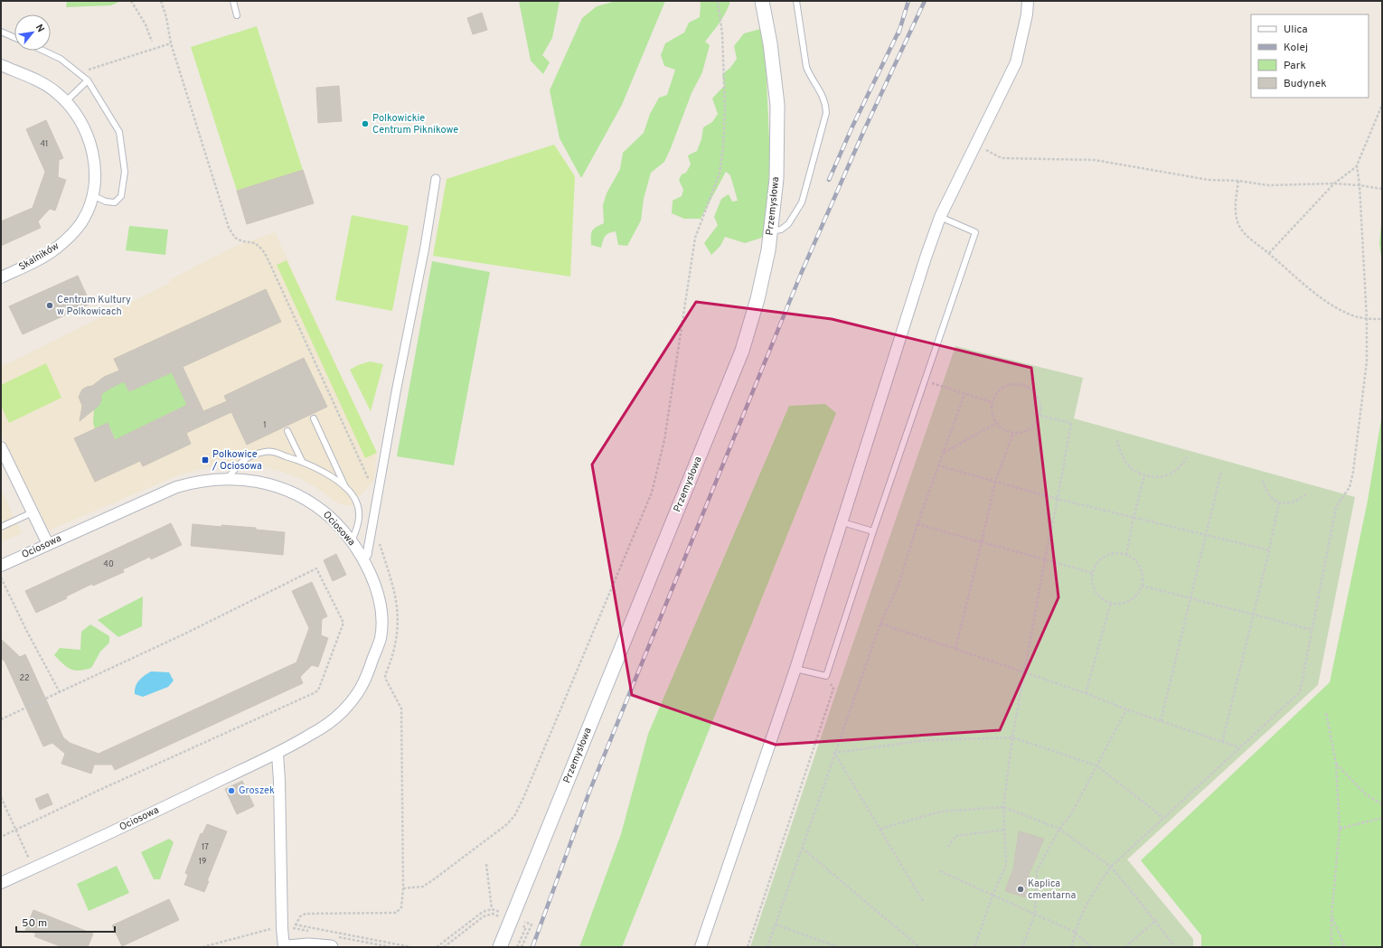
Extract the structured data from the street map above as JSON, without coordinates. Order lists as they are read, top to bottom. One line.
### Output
{"streets":{"street":["Przemysłowa","Skalników","Ociosowa"]},"places":{"other":["Polkowickie Centrum Piknikowe","Centrum Kultury w Polkowicach","Groszek","Kaplica cmentarna"],"transit":["Polkowice / Ociosowa"]},"house_numbers":["41","1","40","22","17","19"],"legend":["Ulica","Kolej","Park","Budynek"],"scale_bar":"50 m","north":"top right"}
